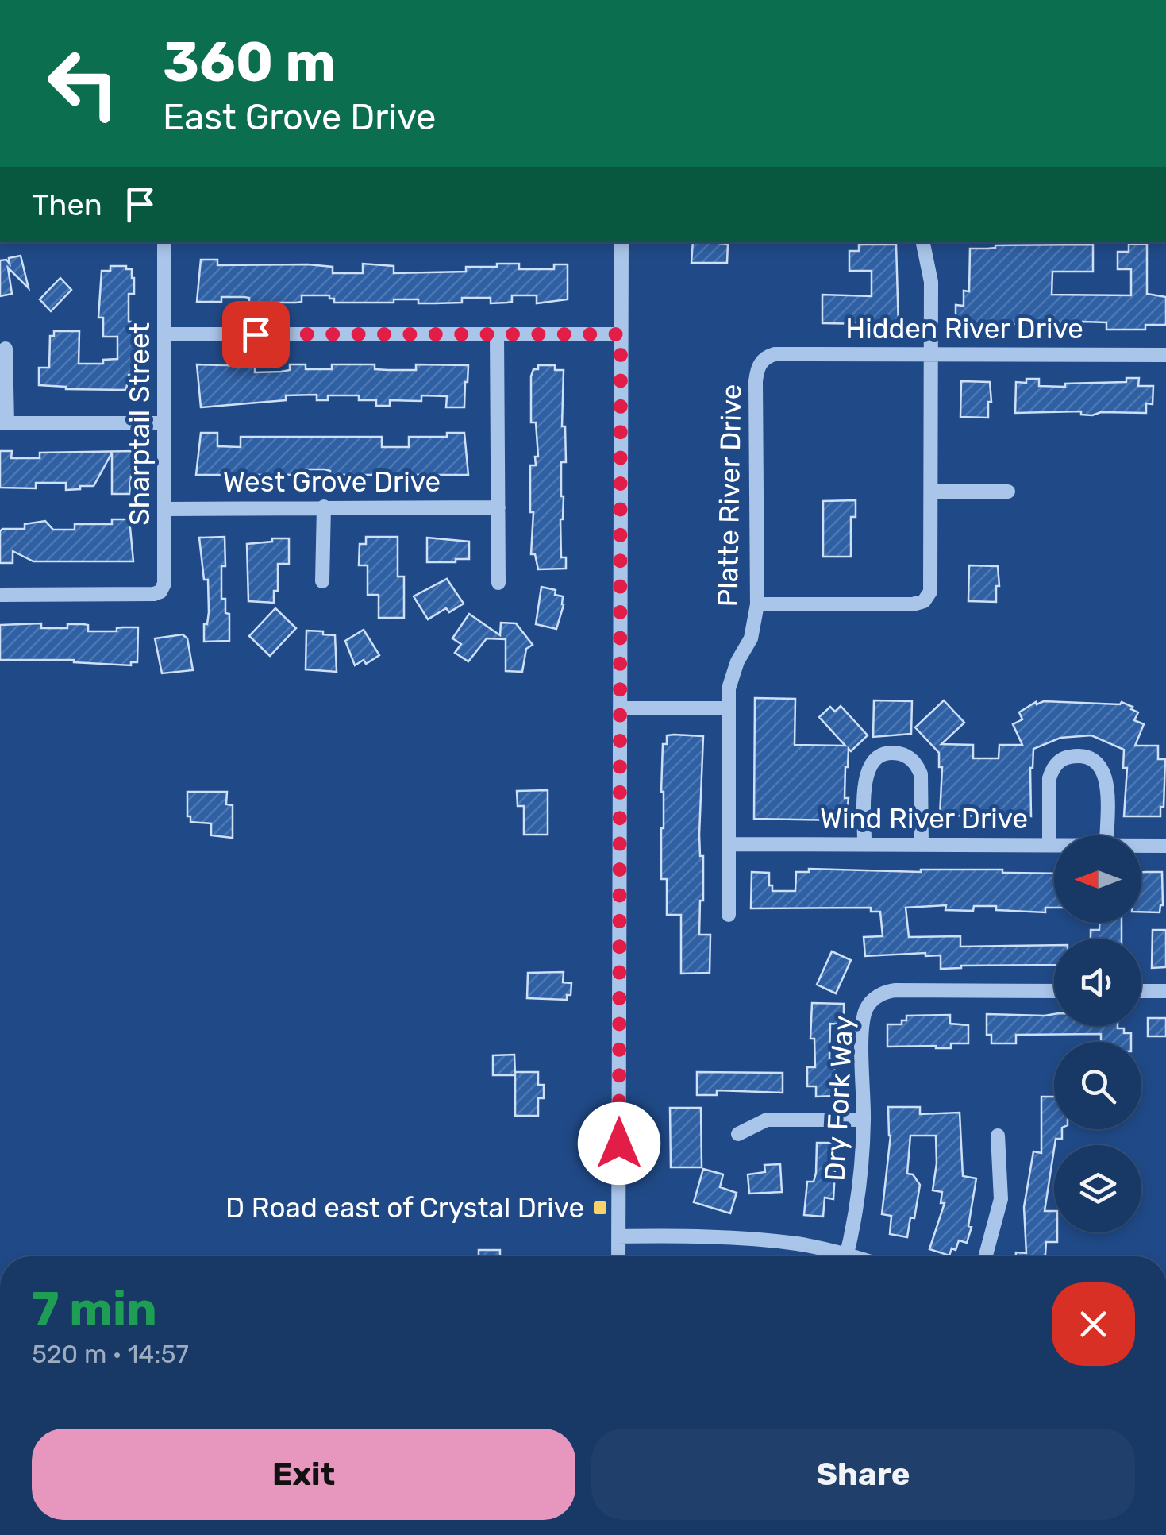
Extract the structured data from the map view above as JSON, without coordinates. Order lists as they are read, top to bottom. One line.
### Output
{"streets":{"street":["Hidden River Drive","Sharptail Street","West Grove Drive","Platte River Drive","Wind River Drive","Dry Fork Way"]},"crossings":[["Hidden River Drive","Platte River Drive"],["Sharptail Street","West Grove Drive"],["Platte River Drive","Wind River Drive"]],"places":{"transit":["D Road east of Crystal Drive"]},"north":"left","page":{"turn":["360 m","East Grove Drive"],"then":"Then","heading":["7 min","520 m · 14:57"],"buttons":["Exit","Share"]}}
